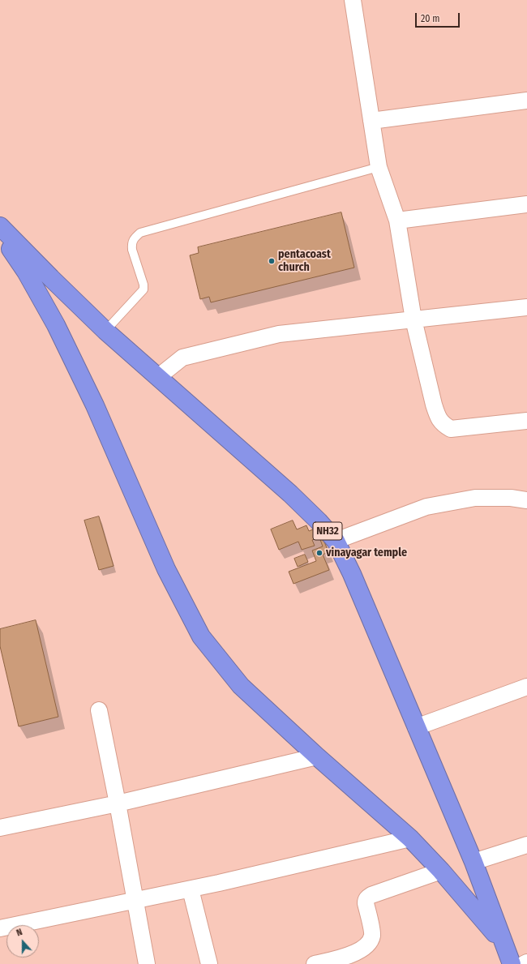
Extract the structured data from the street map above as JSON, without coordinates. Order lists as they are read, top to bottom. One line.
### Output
{"streets":{"highway":["NH32"]},"places":["pentacoast church","vinayagar temple"],"scale_bar":"20 m","north":"top"}
